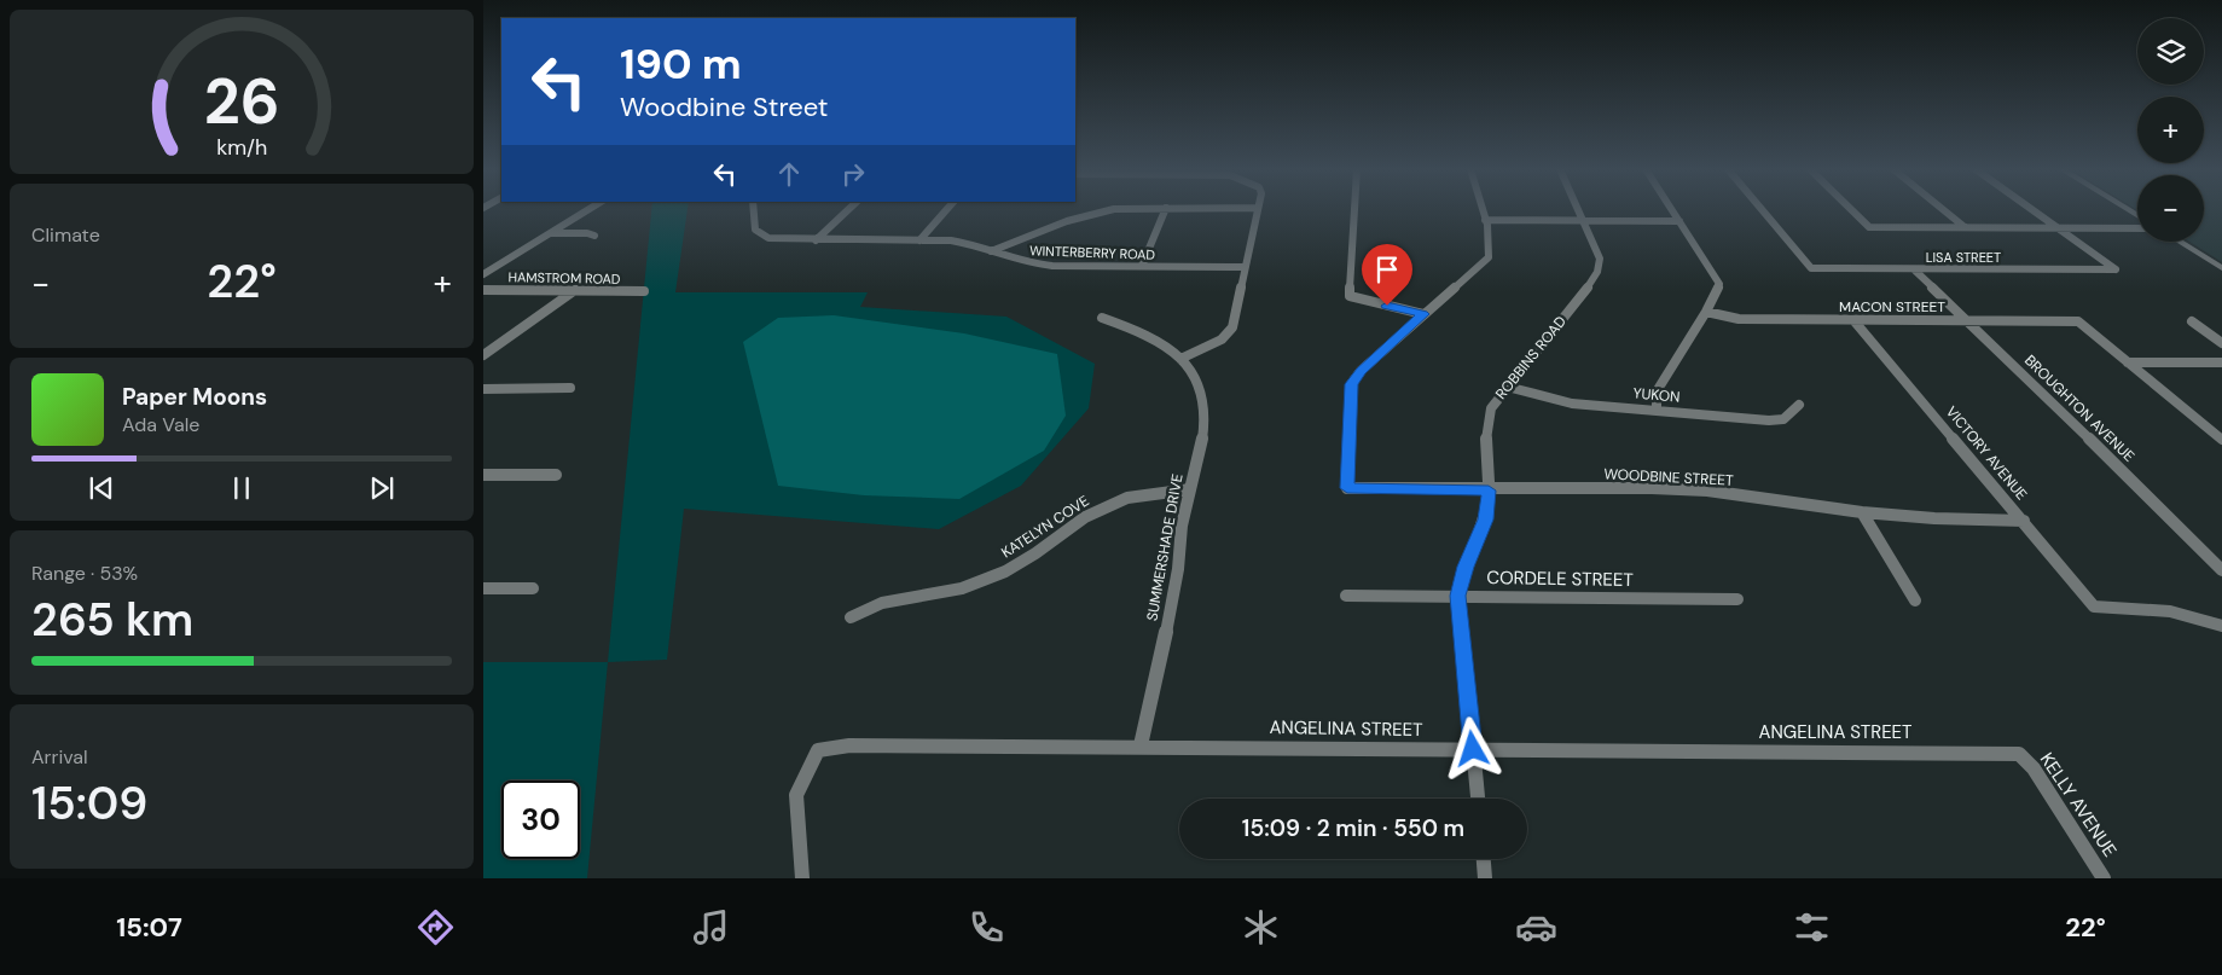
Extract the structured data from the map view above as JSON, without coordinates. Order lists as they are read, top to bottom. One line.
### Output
{"streets":{"street":["WINTERBERRY ROAD","LISA STREET","HAMSTROM ROAD","MACON STREET","ROBBINS ROAD","YUKON","BROUGHTON AVENUE","VICTORY AVENUE","WOODBINE STREET","KATELYN COVE","SUMMERSHADE DRIVE","CORDELE STREET","ANGELINA STREET","KELLY AVENUE"]},"crossings":[["LISA STREET","BROUGHTON AVENUE"],["MACON STREET","BROUGHTON AVENUE"],["MACON STREET","VICTORY AVENUE"],["ROBBINS ROAD","YUKON"],["ROBBINS ROAD","WOODBINE STREET"],["ROBBINS ROAD","CORDELE STREET"],["ROBBINS ROAD","ANGELINA STREET"],["VICTORY AVENUE","WOODBINE STREET"],["KATELYN COVE","SUMMERSHADE DRIVE"],["SUMMERSHADE DRIVE","ANGELINA STREET"],["ANGELINA STREET","KELLY AVENUE"]],"page":{"map_buttons":["+","−"],"turn":["190 m","Woodbine Street"],"tile":["Climate",["Range · 53%","265 km"],["Arrival","15:09"]],"heat":["−","22°","+"],"song":["Paper Moons","Ada Vale"],"limit":"30","trip":"15:09 · 2 min · 550 m","tabs":["15:07","22°"],"gauge":["26","km/h"]}}
